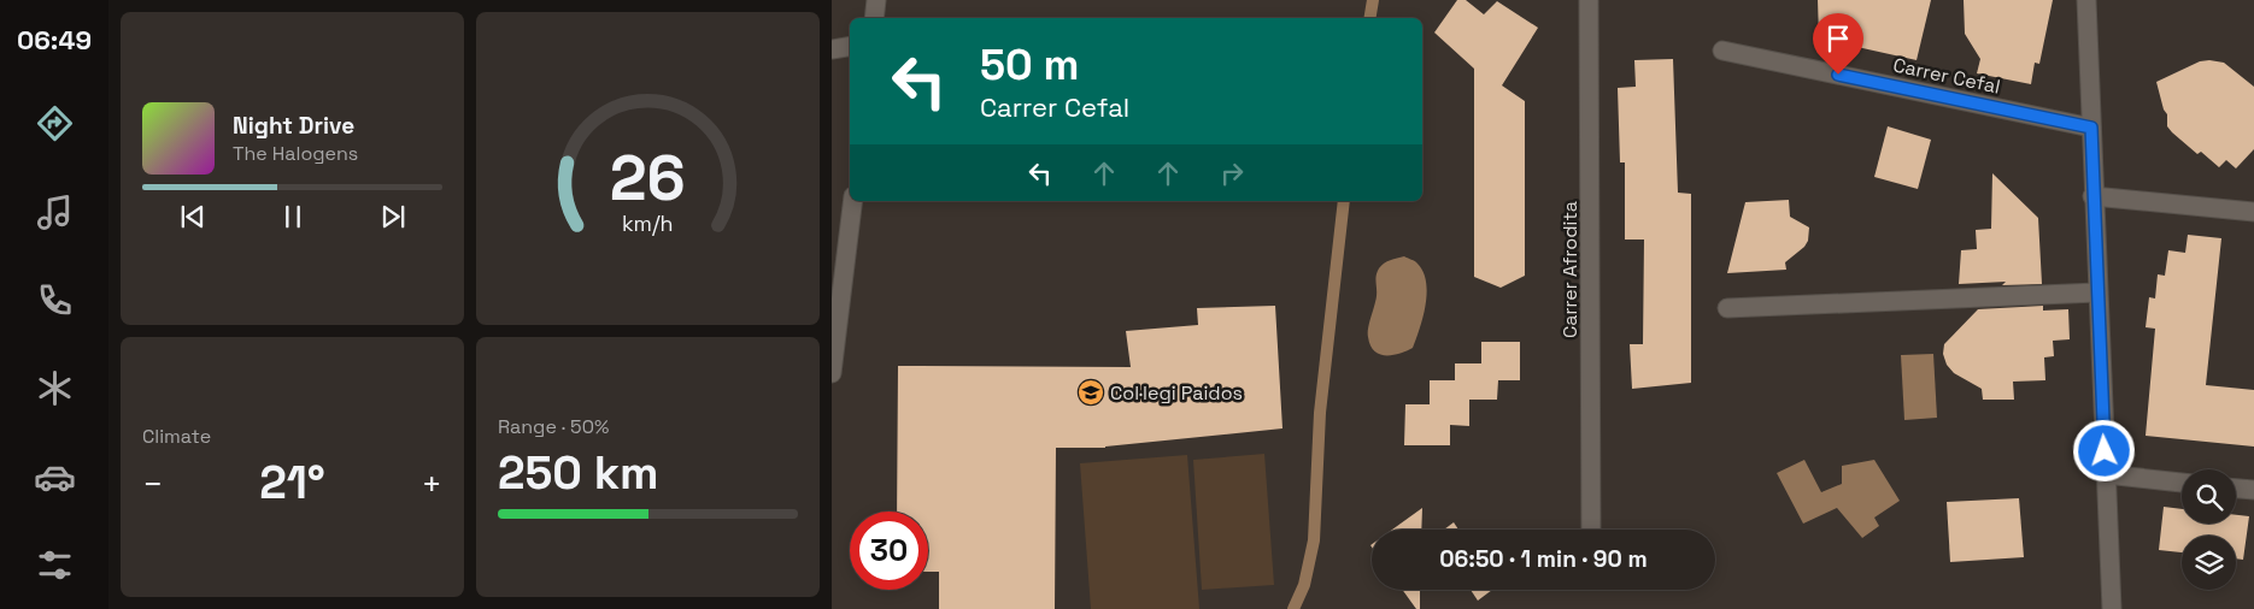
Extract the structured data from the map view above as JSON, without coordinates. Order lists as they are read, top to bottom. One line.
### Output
{"streets":{"street":["Carrer Cefal","Carrer Afrodita"]},"places":{"school or university":["Col·legi Paidos"]},"page":{"tabs":"06:49","turn":["50 m","Carrer Cefal"],"song":["Night Drive","The Halogens"],"tile":["Climate",["Range · 50%","250 km"]],"heat":["−","21°","+"],"limit":"30","trip":"06:50 · 1 min · 90 m","gauge":["26","km/h"]}}
